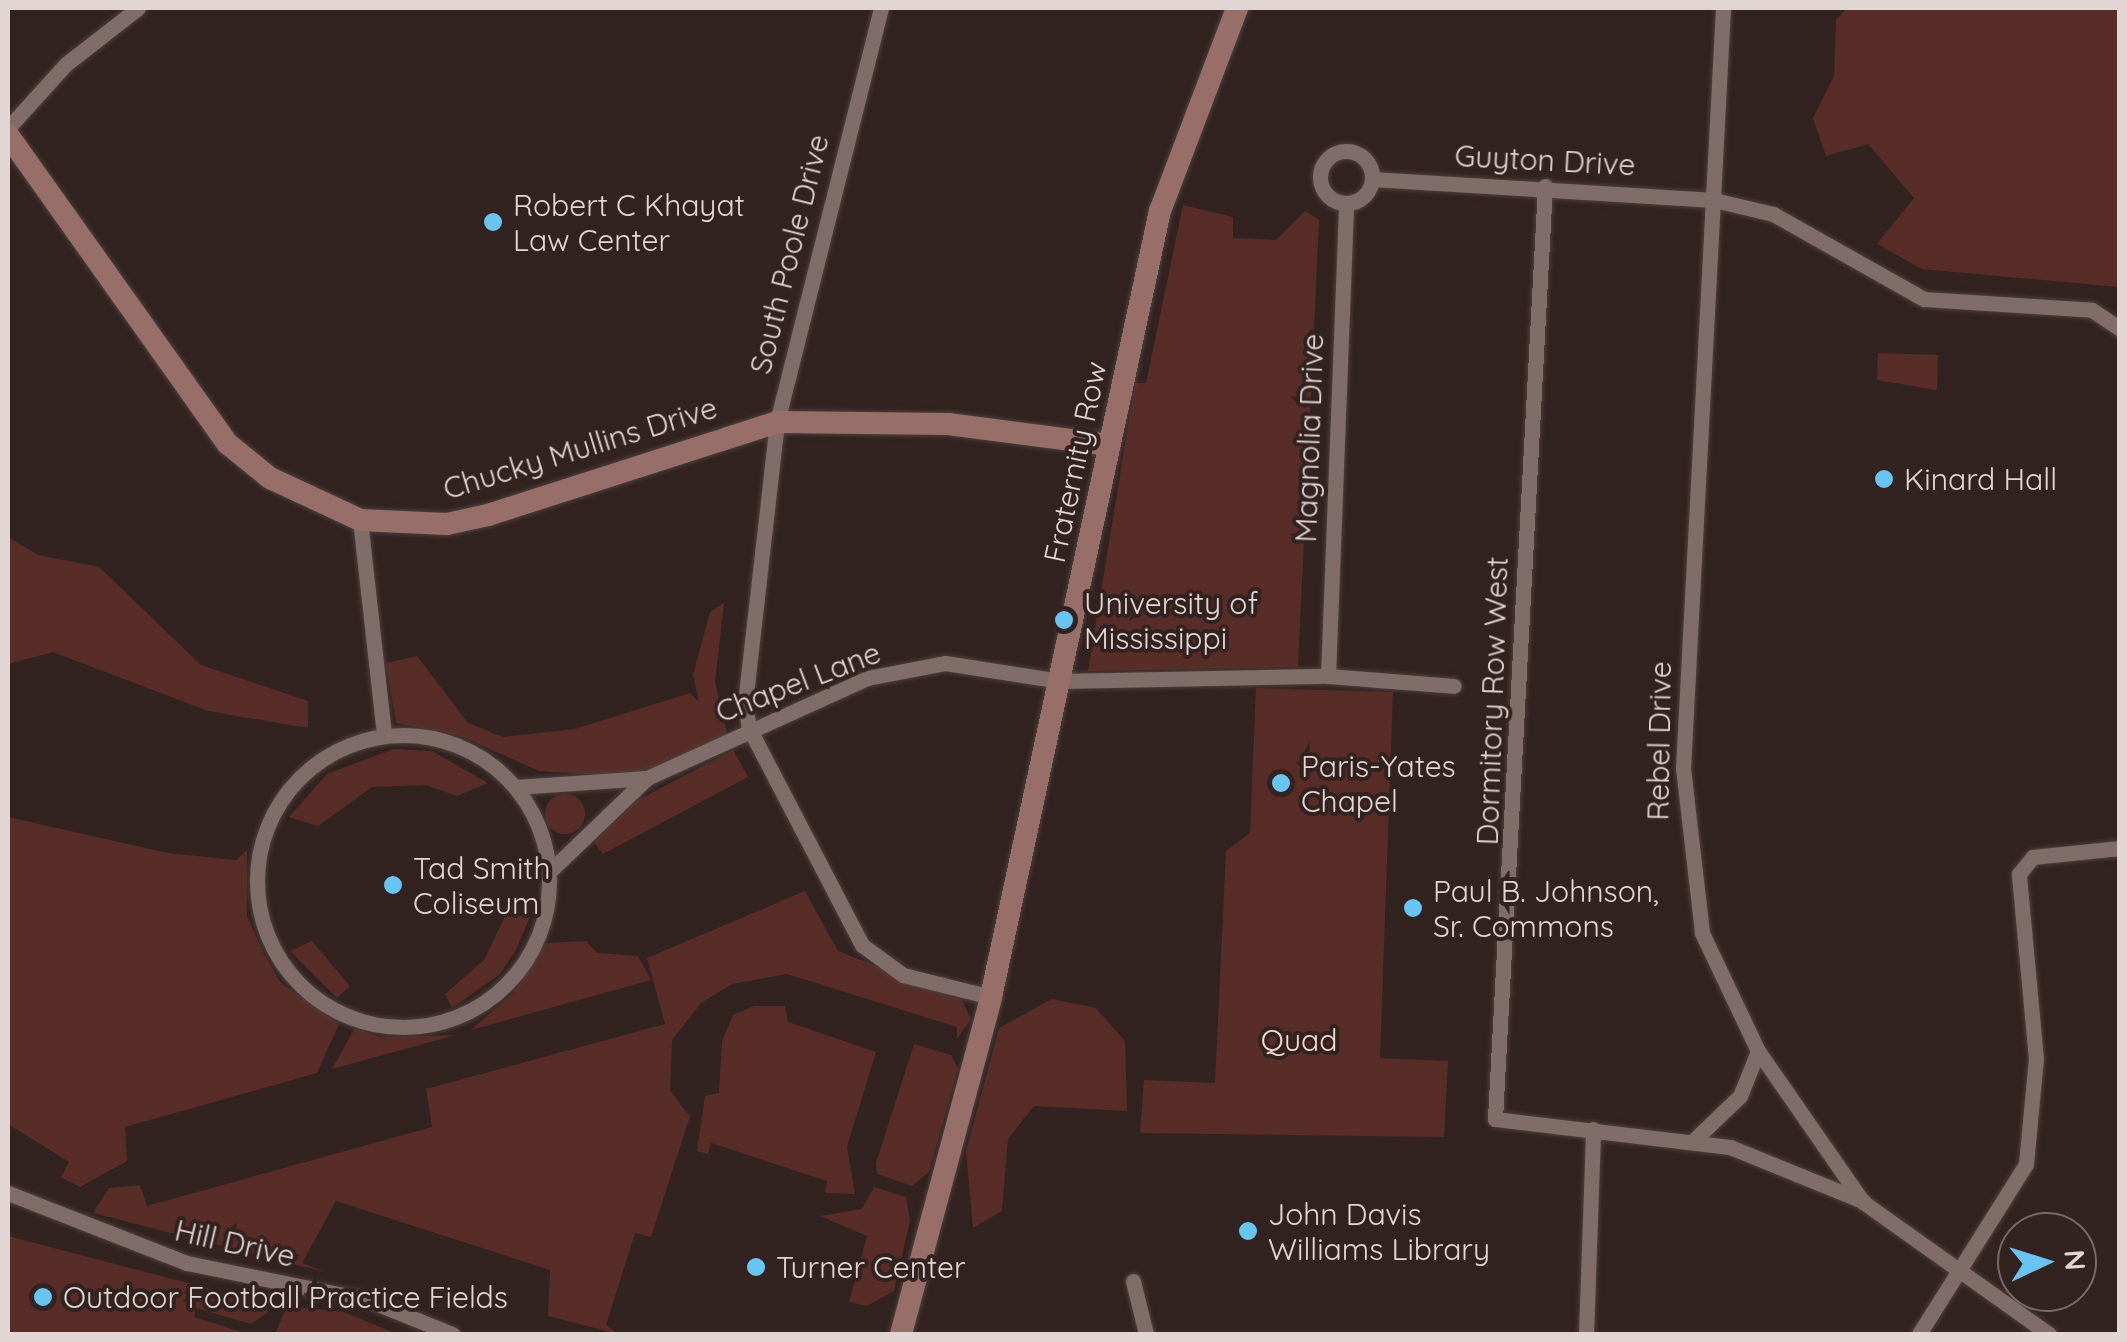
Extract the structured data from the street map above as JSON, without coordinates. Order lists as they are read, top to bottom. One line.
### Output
{"streets":{"street":["Guyton Drive","South Poole Drive","Magnolia Drive","Chucky Mullins Drive","Fraternity Row","Chapel Lane","Dormitory Row West","Rebel Drive","Hill Drive"]},"crossings":[["Guyton Drive","Magnolia Drive"],["Guyton Drive","Dormitory Row West"],["Guyton Drive","Rebel Drive"],["South Poole Drive","Chucky Mullins Drive"],["South Poole Drive","Fraternity Row"],["South Poole Drive","Chapel Lane"],["Magnolia Drive","Chapel Lane"],["Chucky Mullins Drive","Fraternity Row"],["Fraternity Row","Chapel Lane"],["Dormitory Row West","Rebel Drive"]],"parks":["Quad"],"places":["Robert C Khayat Law Center","Kinard Hall","University of Mississippi","Paris-Yates Chapel","Tad Smith Coliseum","Paul B. Johnson, Sr. Commons","John Davis Williams Library","Turner Center","Outdoor Football Practice Fields"],"north":"right"}
